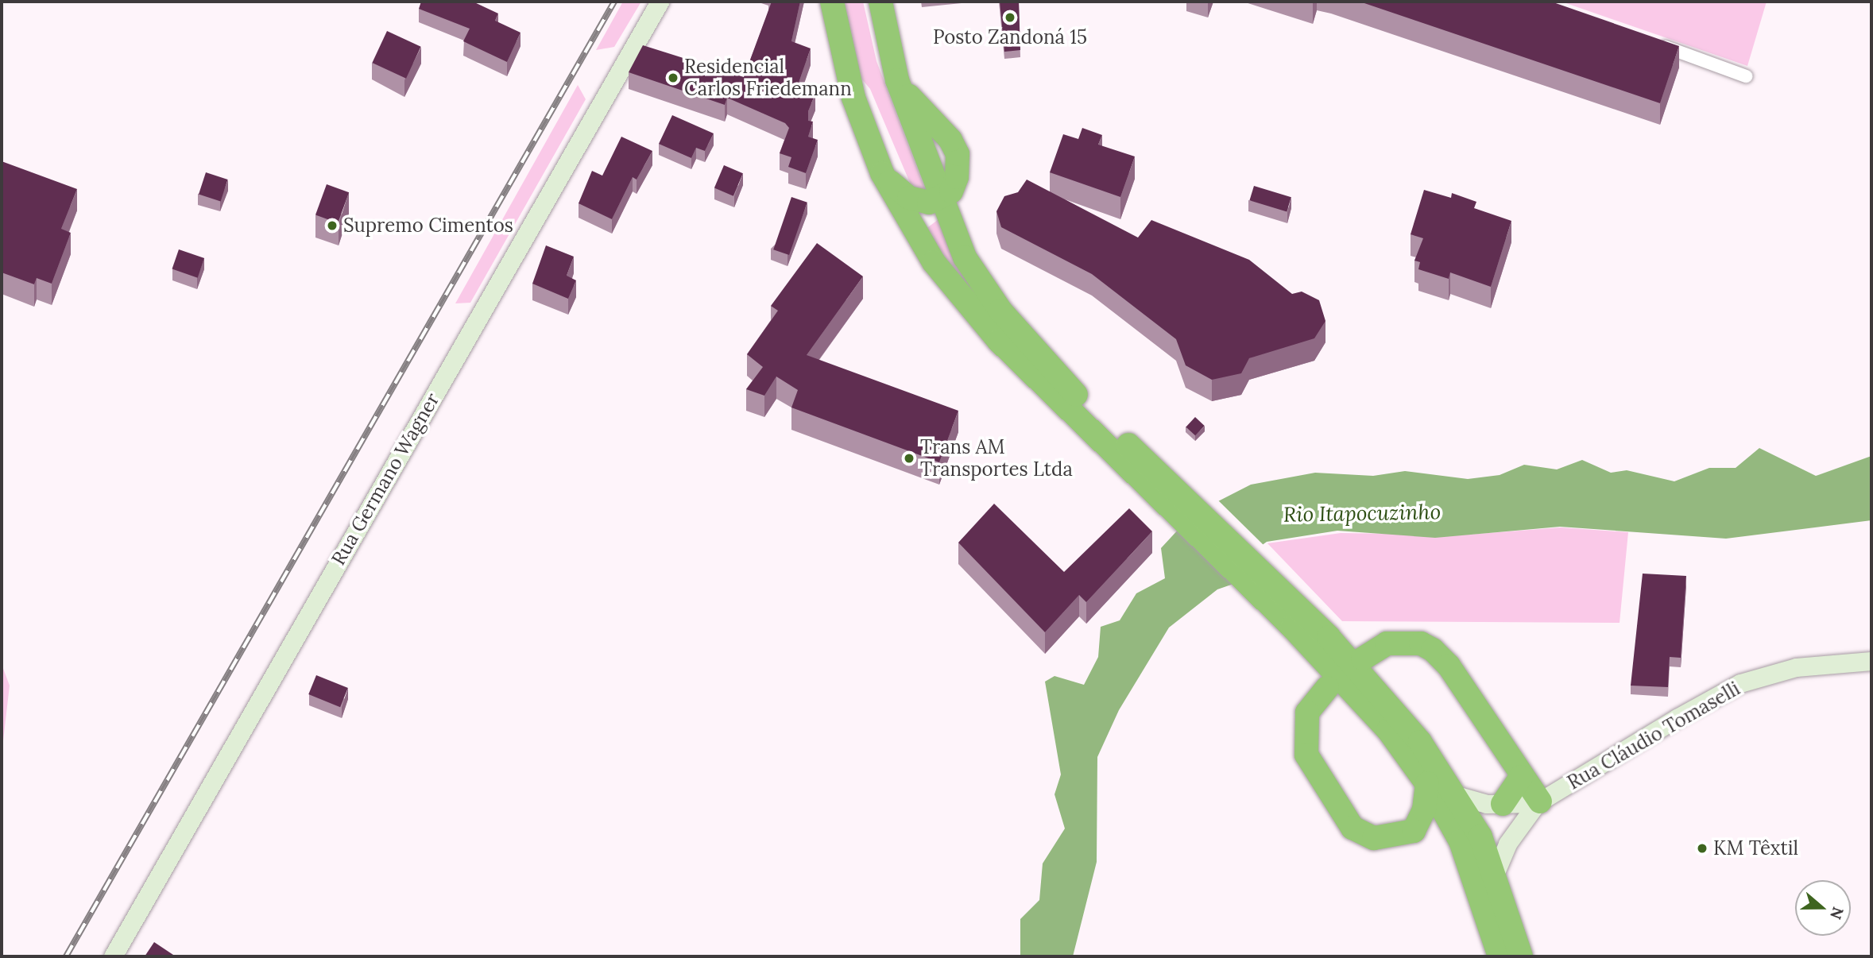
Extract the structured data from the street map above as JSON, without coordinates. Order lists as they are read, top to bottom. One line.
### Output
{"streets":{"street":["Rua Germano Wagner","Rua Cláudio Tomaselli"]},"water":["Rio Itapocuzinho"],"places":["Posto Zandoná 15","Residencial Carlos Friedemann","Supremo Cimentos","Trans AM Transportes Ltda","KM Têxtil"],"north":"right"}
